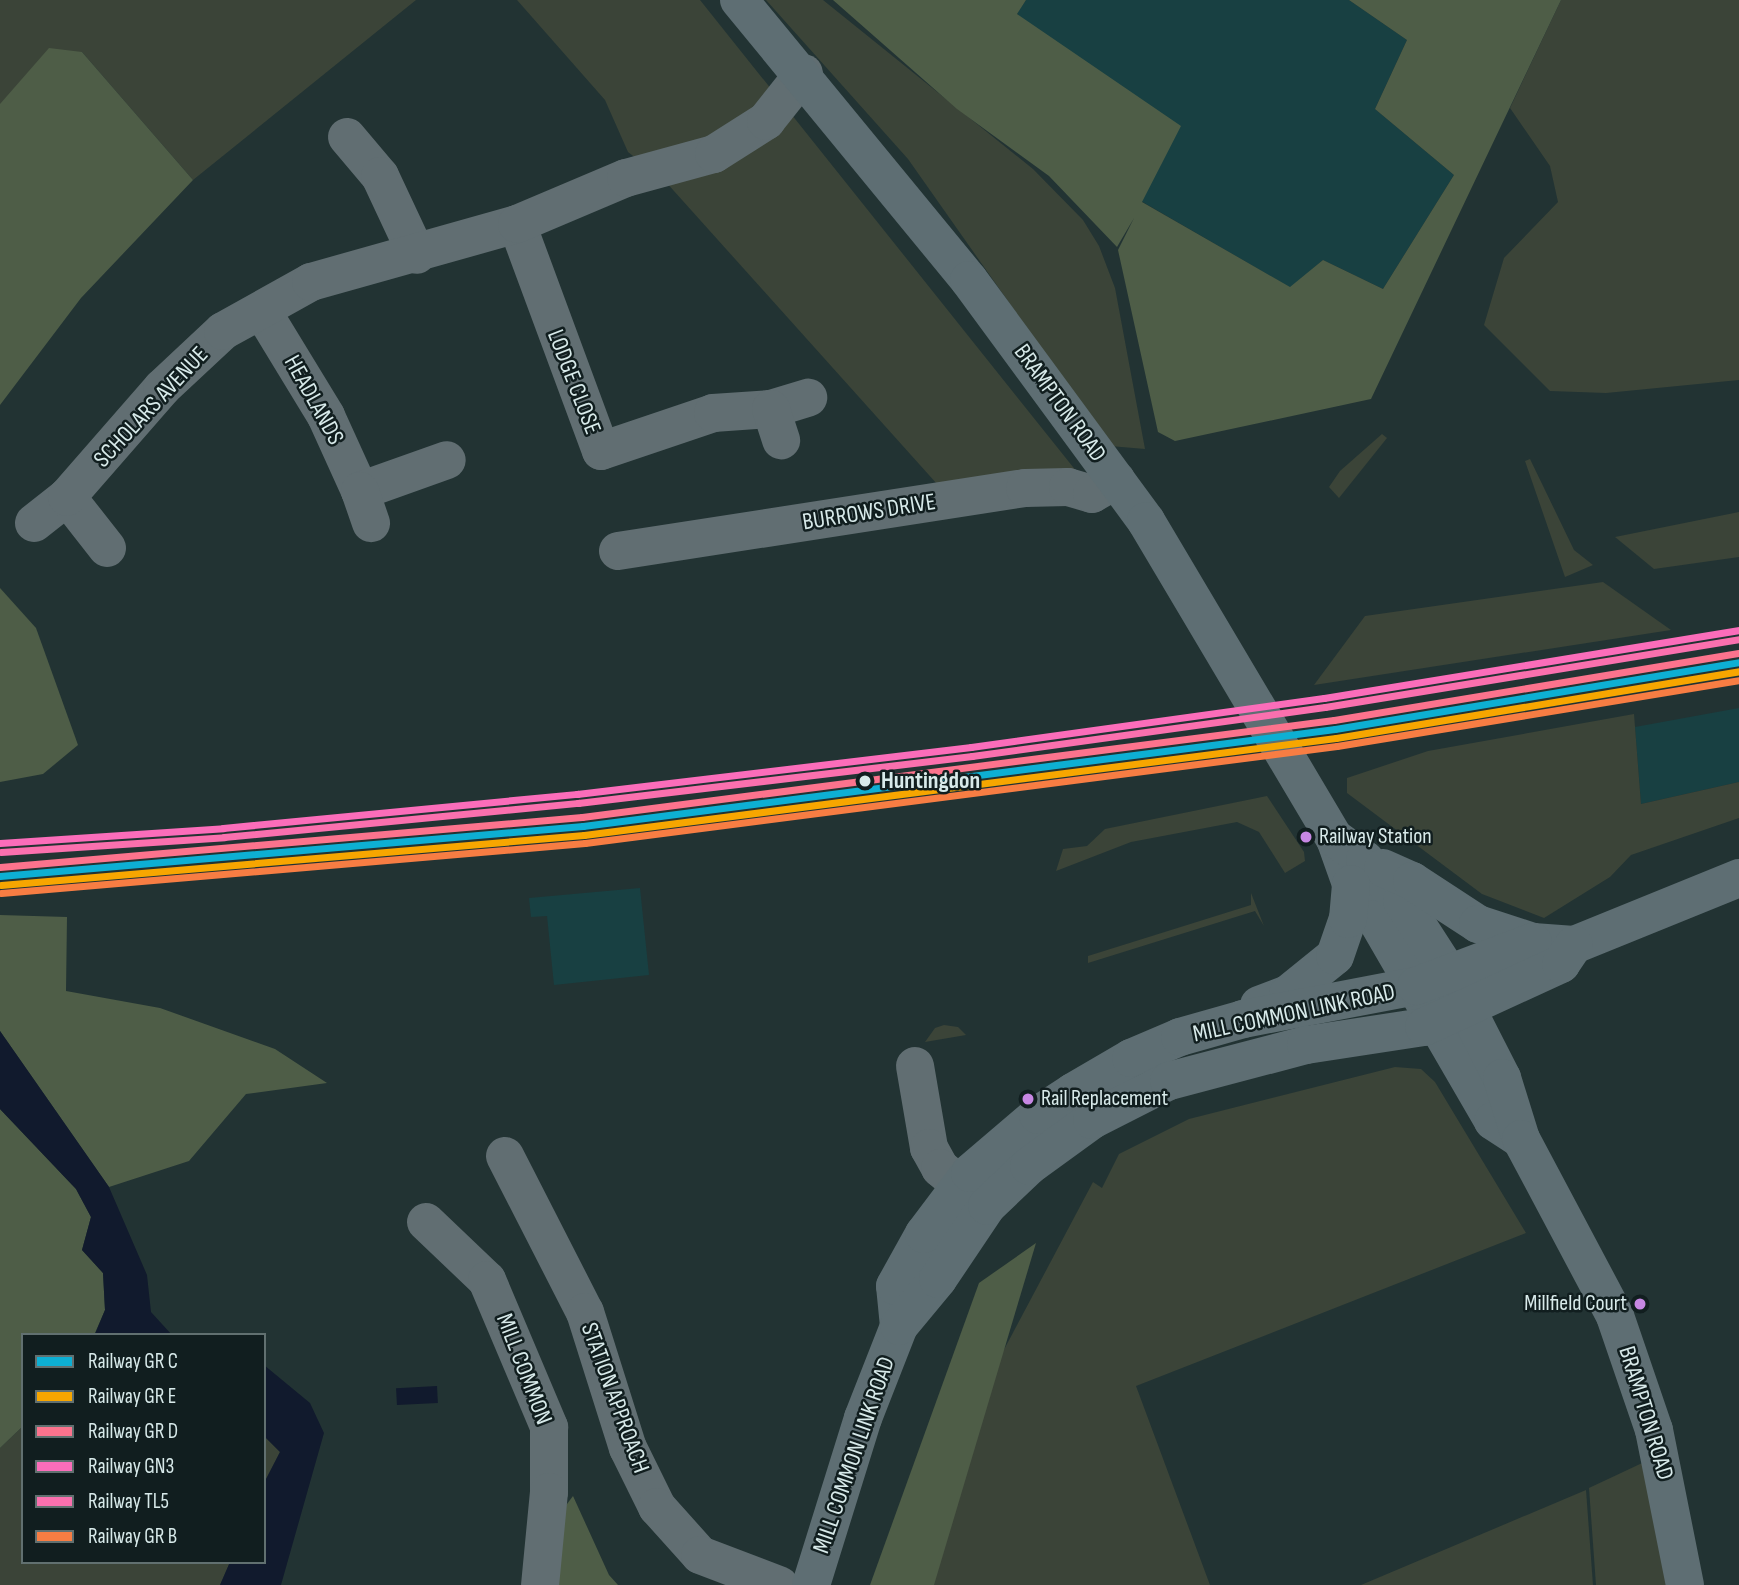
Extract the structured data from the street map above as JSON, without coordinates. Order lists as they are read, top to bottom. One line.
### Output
{"streets":{"main road":["BRAMPTON ROAD","MILL COMMON LINK ROAD"],"street":["LODGE CLOSE","HEADLANDS","SCHOLARS AVENUE","BURROWS DRIVE","MILL COMMON","STATION APPROACH"]},"crossings":[["LODGE CLOSE","SCHOLARS AVENUE"],["HEADLANDS","SCHOLARS AVENUE"],["BRAMPTON ROAD","SCHOLARS AVENUE"],["BRAMPTON ROAD","BURROWS DRIVE"],["BRAMPTON ROAD","MILL COMMON LINK ROAD"]],"places":["Huntingdon","Railway Station","Rail Replacement","Millfield Court"],"lines":["rail line GN3","rail line TL5"],"legend":["Railway GR C","Railway GR E","Railway GR D","Railway GN3","Railway TL5","Railway GR B"]}
